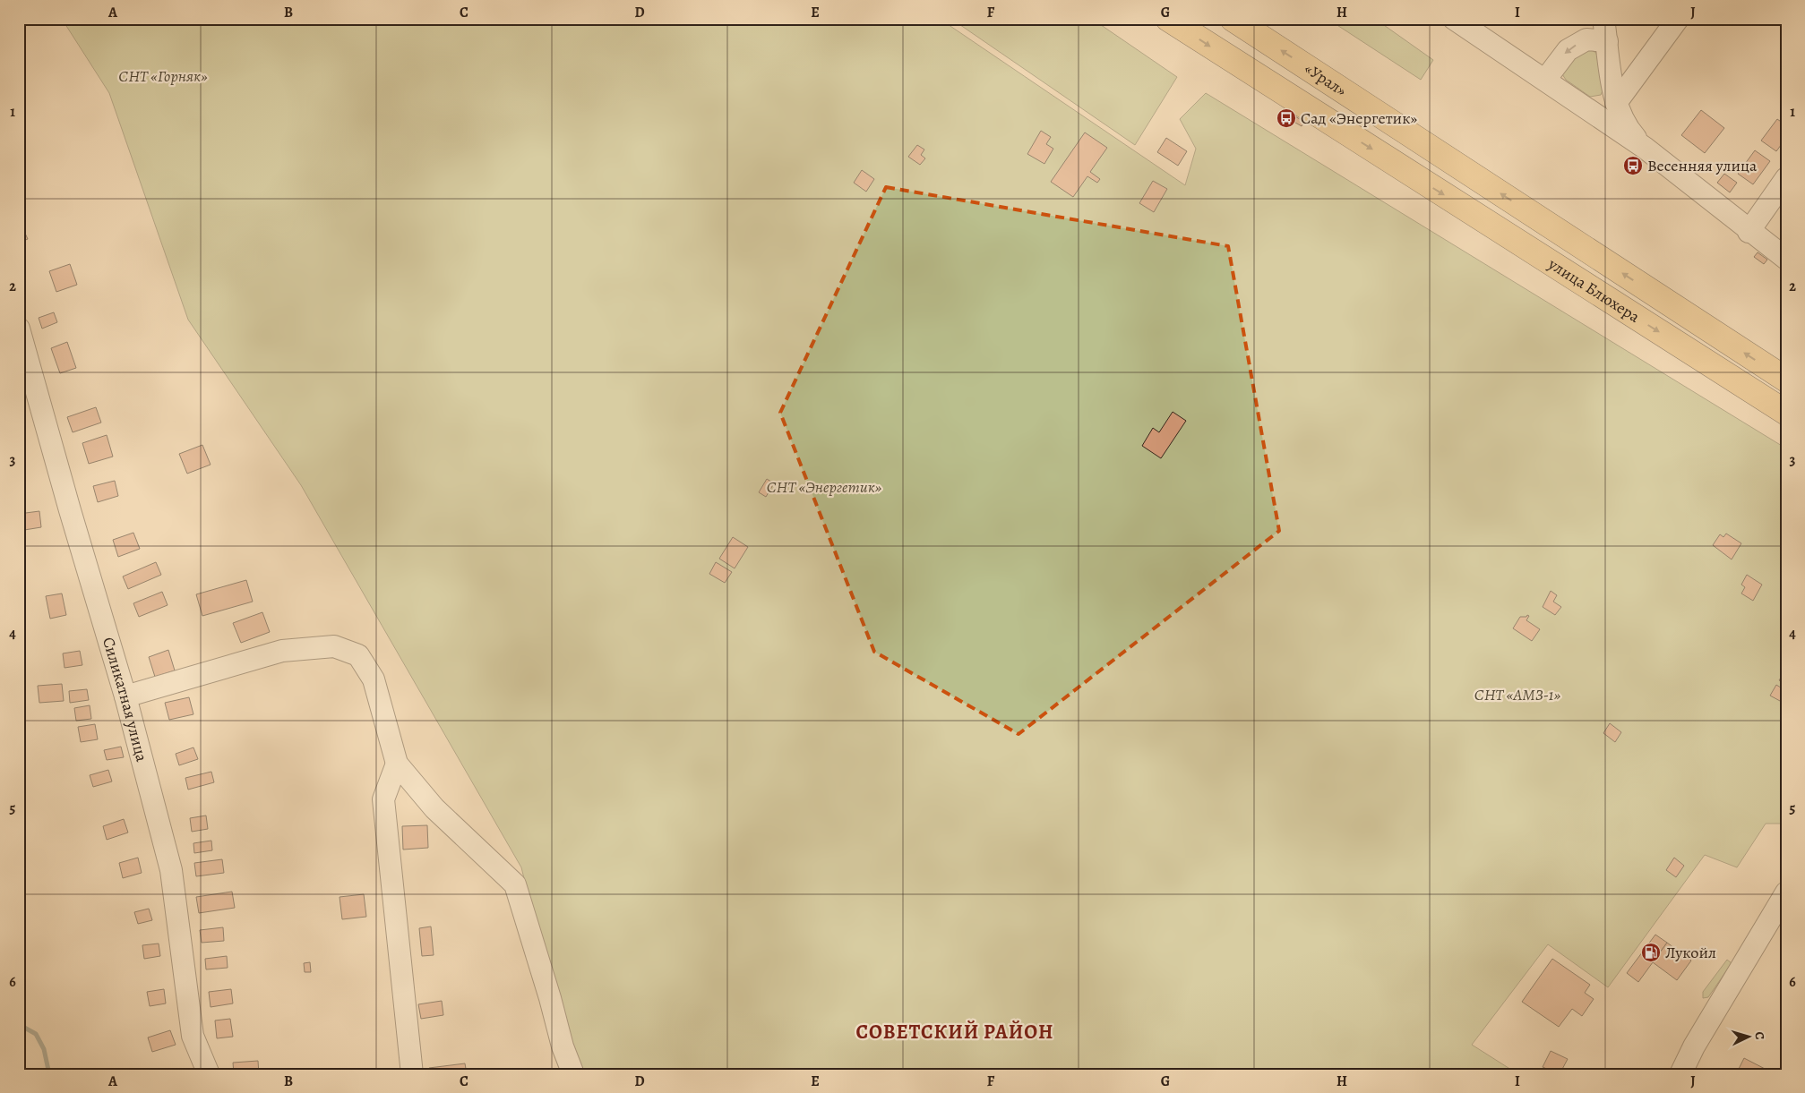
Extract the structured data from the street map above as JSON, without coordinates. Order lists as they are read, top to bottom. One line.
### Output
{"streets":{"main road":["«Урал»","улица Блюхера"],"street":["Силикатная улица"]},"crossings":[["«Урал»","улица Блюхера"]],"one_way":["«Урал»"],"districts":["СОВЕТСКИЙ РАЙОН"],"parks":["СНТ «Горняк»","СНТ «Энергетик»","СНТ «АМЗ-1»"],"places":{"bus stop":["Сад «Энергетик»","Весенняя улица"],"fuel station":["Лукойл"]},"north":"right","grid":{"columns":["A","B","C","D","E","F","G","H","I","J"],"rows":["1","2","3","4","5","6"]}}
